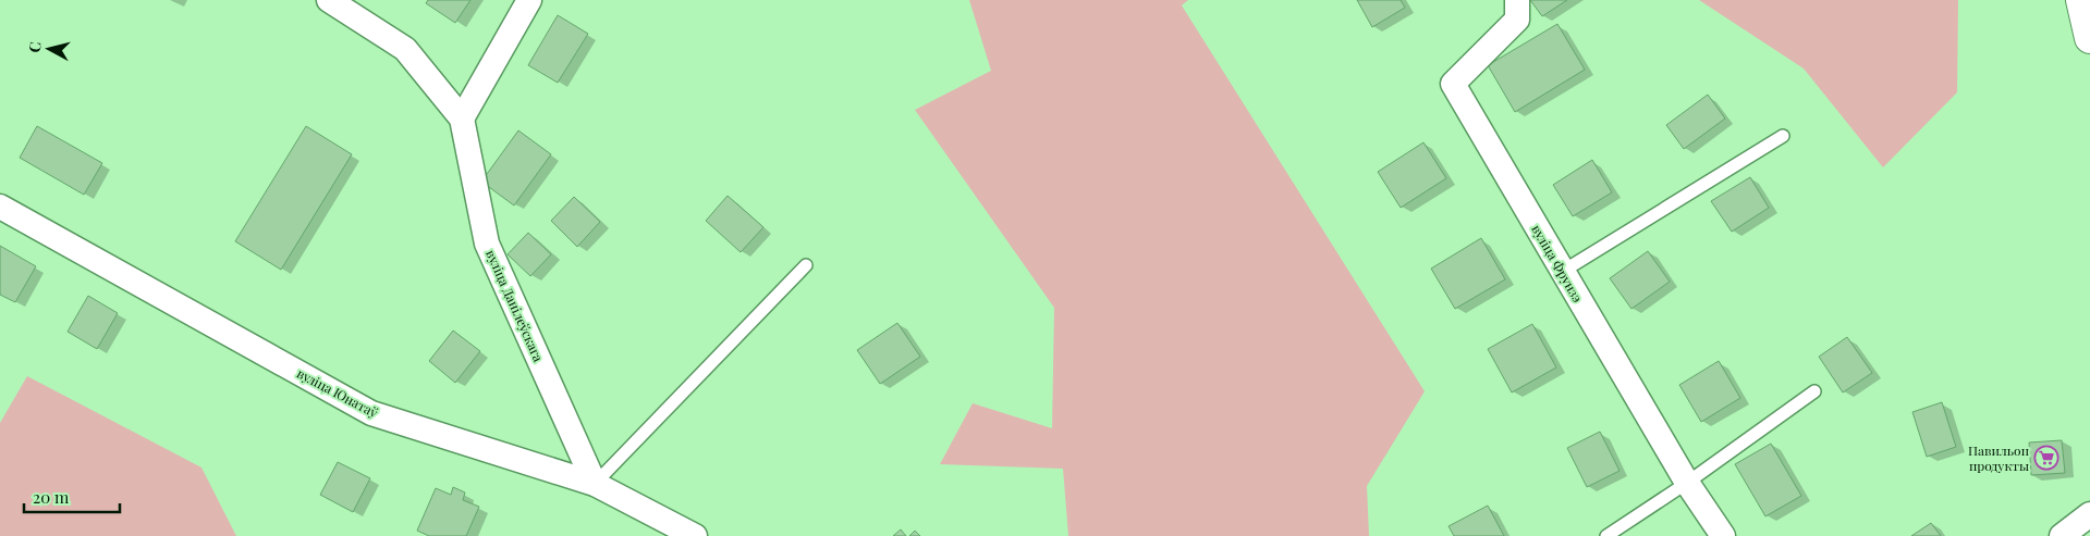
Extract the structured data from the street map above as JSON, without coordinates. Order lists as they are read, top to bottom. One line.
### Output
{"streets":{"street":["вуліца Фрунзэ","вуліца Данілеўскага","вуліца Юнатаў"]},"crossings":[["вуліца Данілеўскага","вуліца Юнатаў"]],"places":{"supermarket":["Павильон продукты"]},"scale_bar":"20 m","north":"left"}
